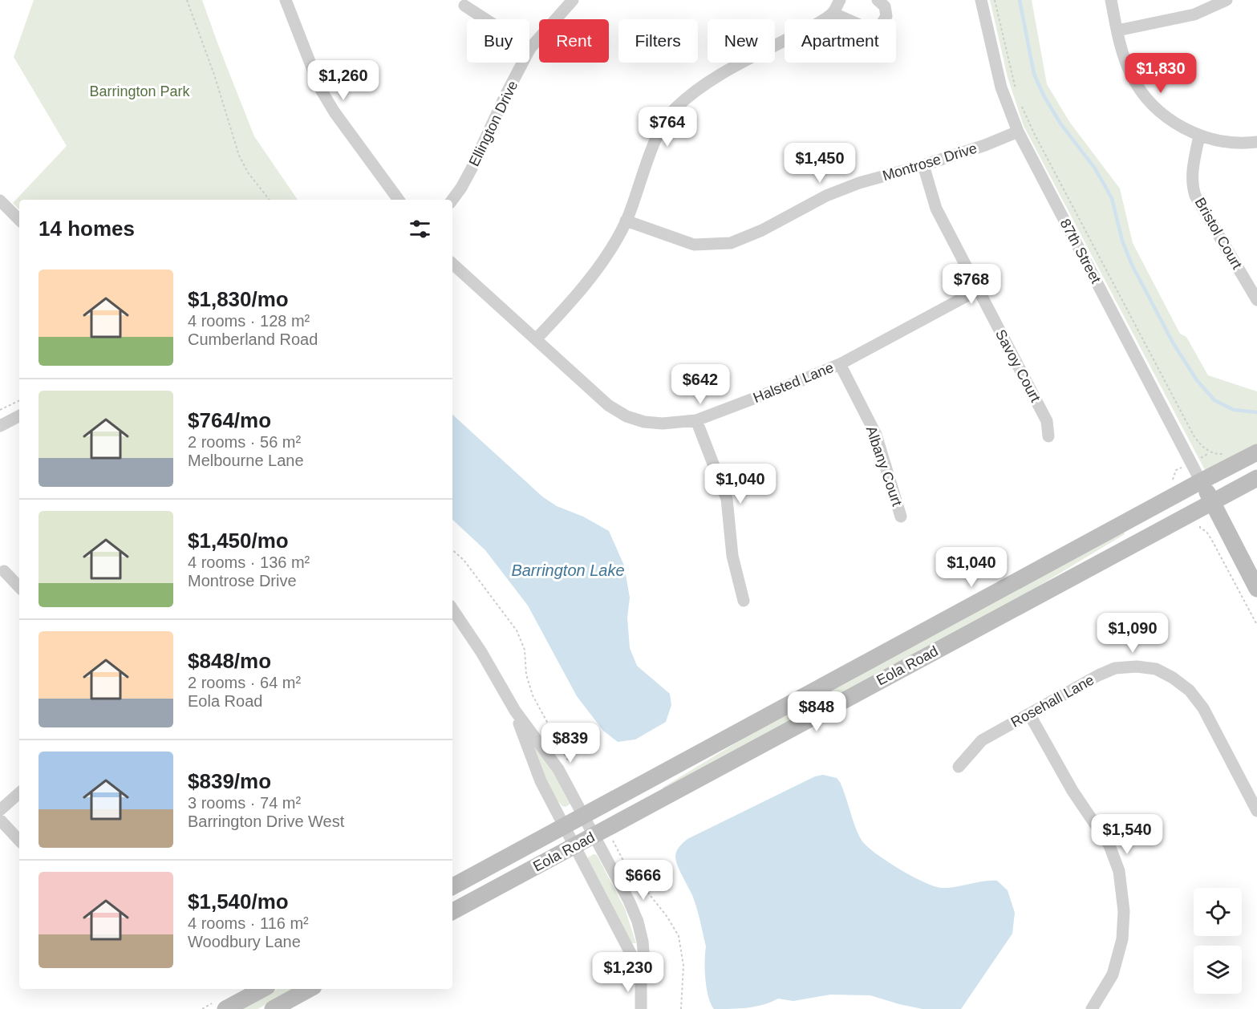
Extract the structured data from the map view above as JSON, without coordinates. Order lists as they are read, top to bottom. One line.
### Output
{"streets":{"street":["Ellington Drive","Montrose Drive","Bristol Court","87th Street","Savoy Court","Halsted Lane","Albany Court","Eola Road","Rosehall Lane"]},"crossings":[["Montrose Drive","87th Street"],["Montrose Drive","Savoy Court"],["87th Street","Eola Road"],["Savoy Court","Halsted Lane"],["Halsted Lane","Albany Court"]],"water":["Barrington Lake"],"parks":["Barrington Park"],"page":{"chip":["Buy","Rent","Filters","New","Apartment"],"price":["$1,830","$1,260","$764","$1,450","$768","$642","$1,040","$1,040","$1,090","$848","$839","$1,540","$666","$1,230"],"heading":"14 homes","list":[{"name":"$1,830/mo","note":"4 rooms · 128 m² · Cumberland Road"},{"name":"$764/mo","note":"2 rooms · 56 m² · Melbourne Lane"},{"name":"$1,450/mo","note":"4 rooms · 136 m² · Montrose Drive"},{"name":"$848/mo","note":"2 rooms · 64 m² · Eola Road"},{"name":"$839/mo","note":"3 rooms · 74 m² · Barrington Drive West"},{"name":"$1,540/mo","note":"4 rooms · 116 m² · Woodbury Lane"}]}}
